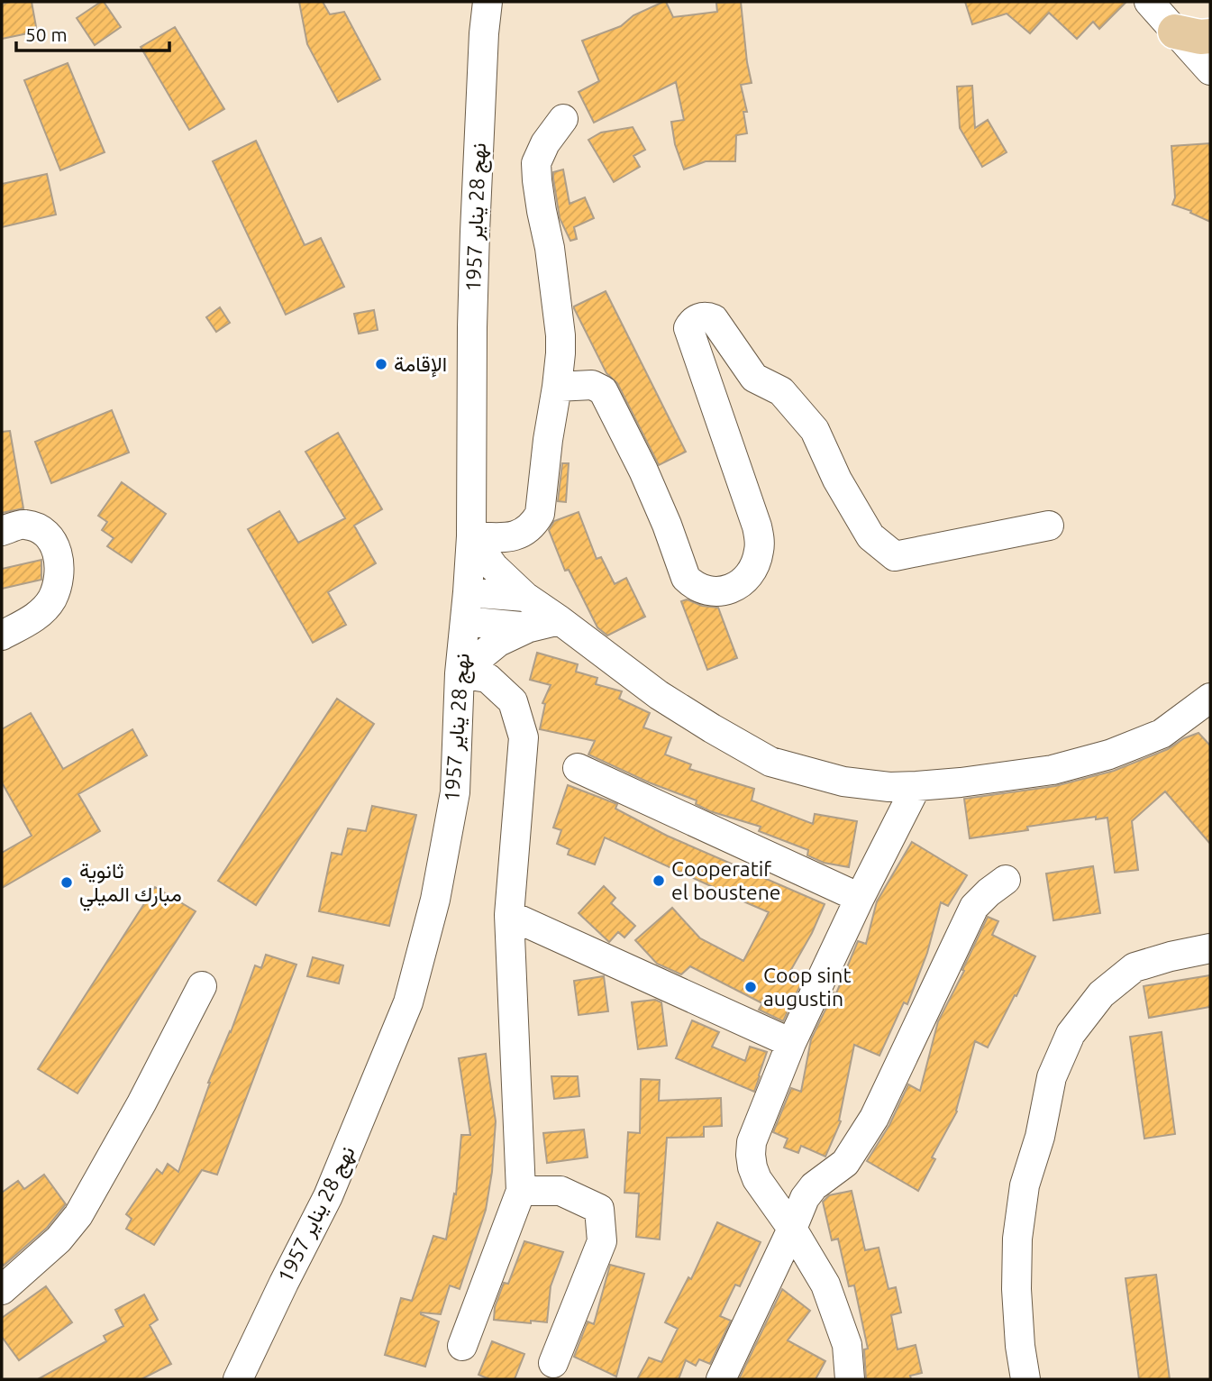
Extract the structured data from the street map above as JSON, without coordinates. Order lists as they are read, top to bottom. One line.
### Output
{"streets":{"street":["نهج 28 يناير 1957"]},"places":["الإقامة","Cooperatif el boustene","ثانوية مبارك الميلي","Coop sint augustin"],"scale_bar":"50 m"}
